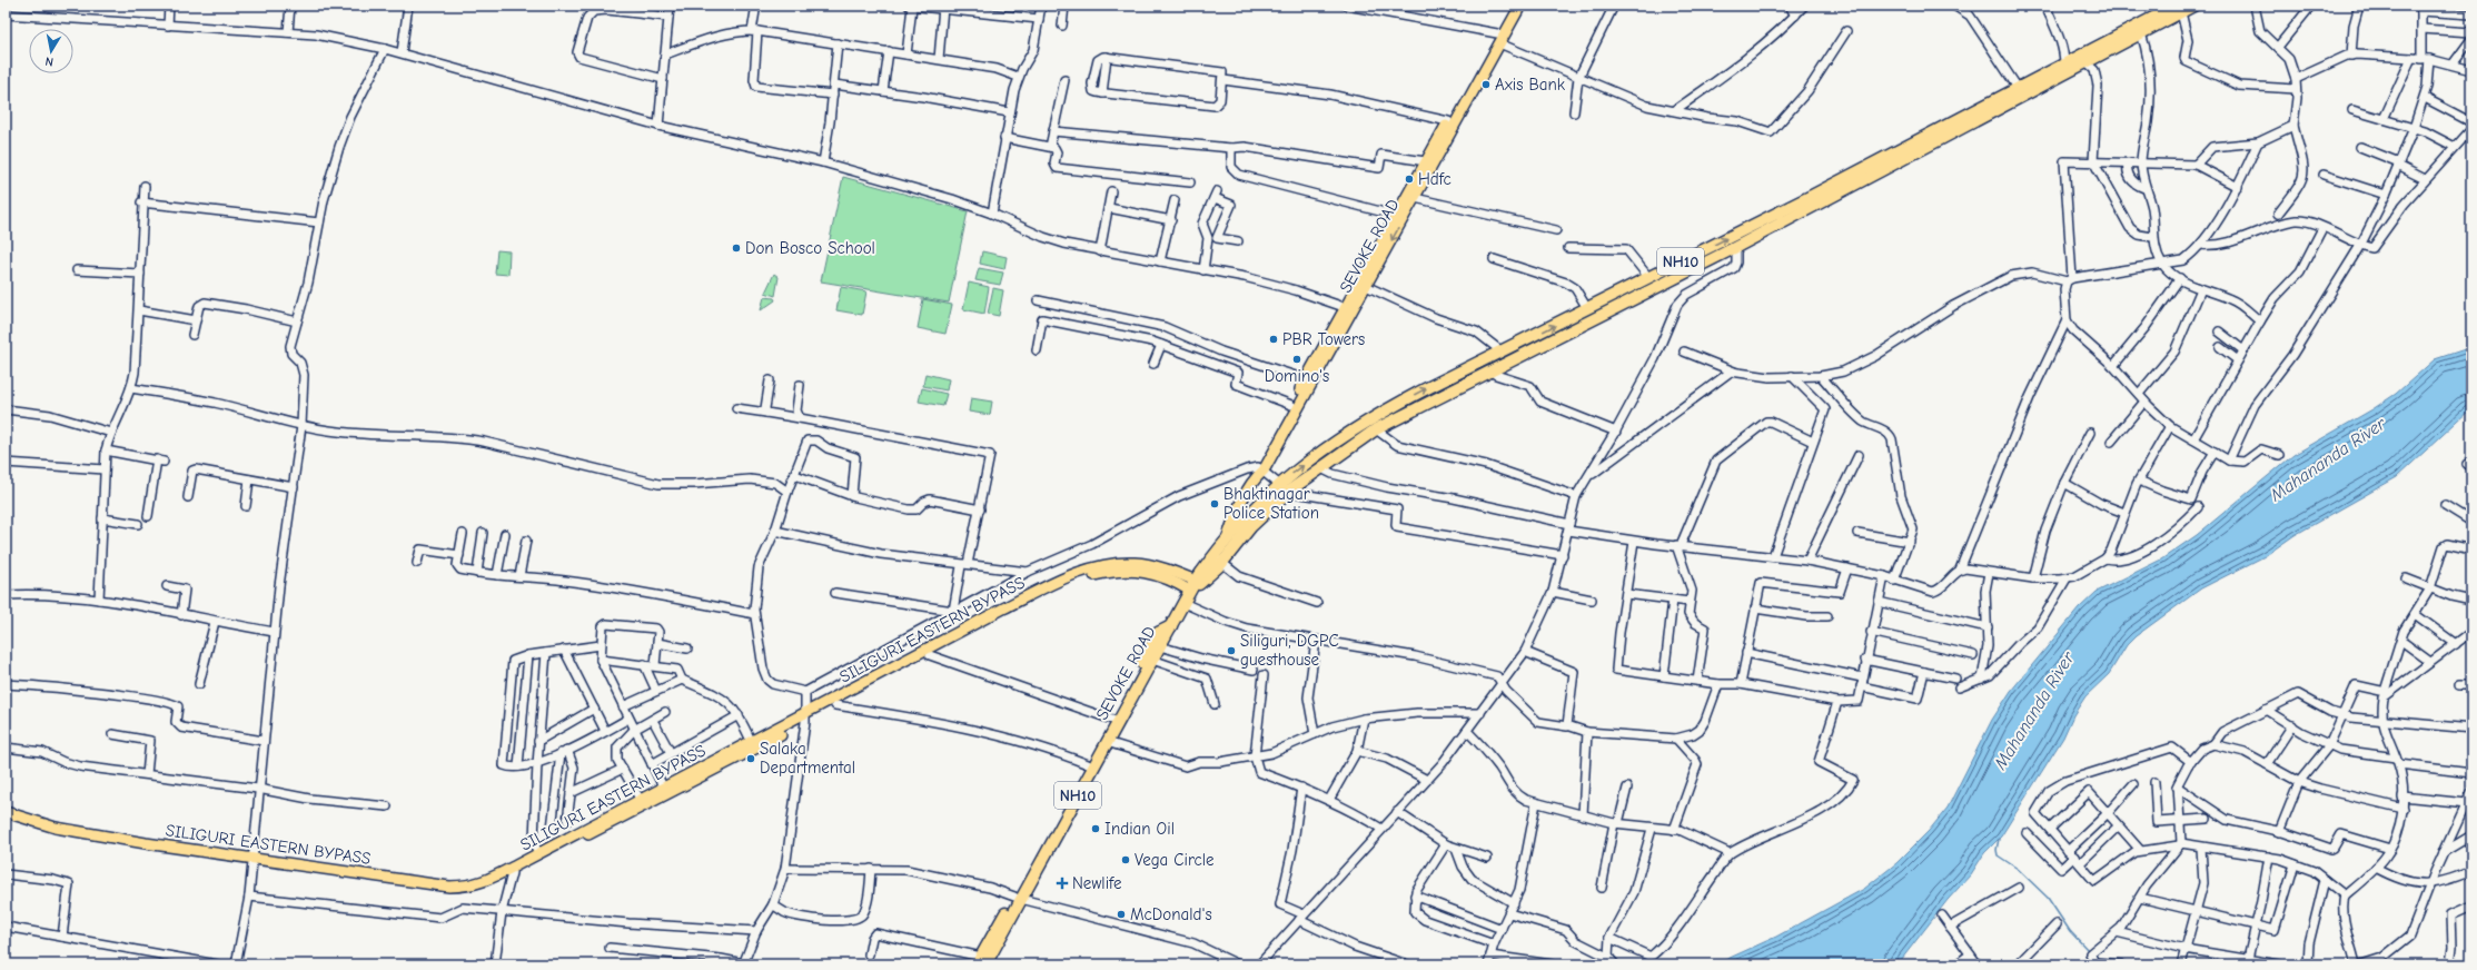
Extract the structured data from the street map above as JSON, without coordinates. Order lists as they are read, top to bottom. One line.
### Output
{"streets":{"highway":["SEVOKE ROAD","NH10"],"main road":["SILIGURI EASTERN BYPASS"]},"crossings":[["SEVOKE ROAD","NH10"],["NH10","SILIGURI EASTERN BYPASS"]],"water":["Mahananda River"],"places":{"other":["Axis Bank","Hdfc","Don Bosco School","PBR Towers","Domino's","Bhaktinagar Police Station","Siliguri, DGPC guesthouse","Salaka Departmental","Indian Oil","Vega Circle","McDonald's"],"health":["Newlife"]},"north":"bottom"}
